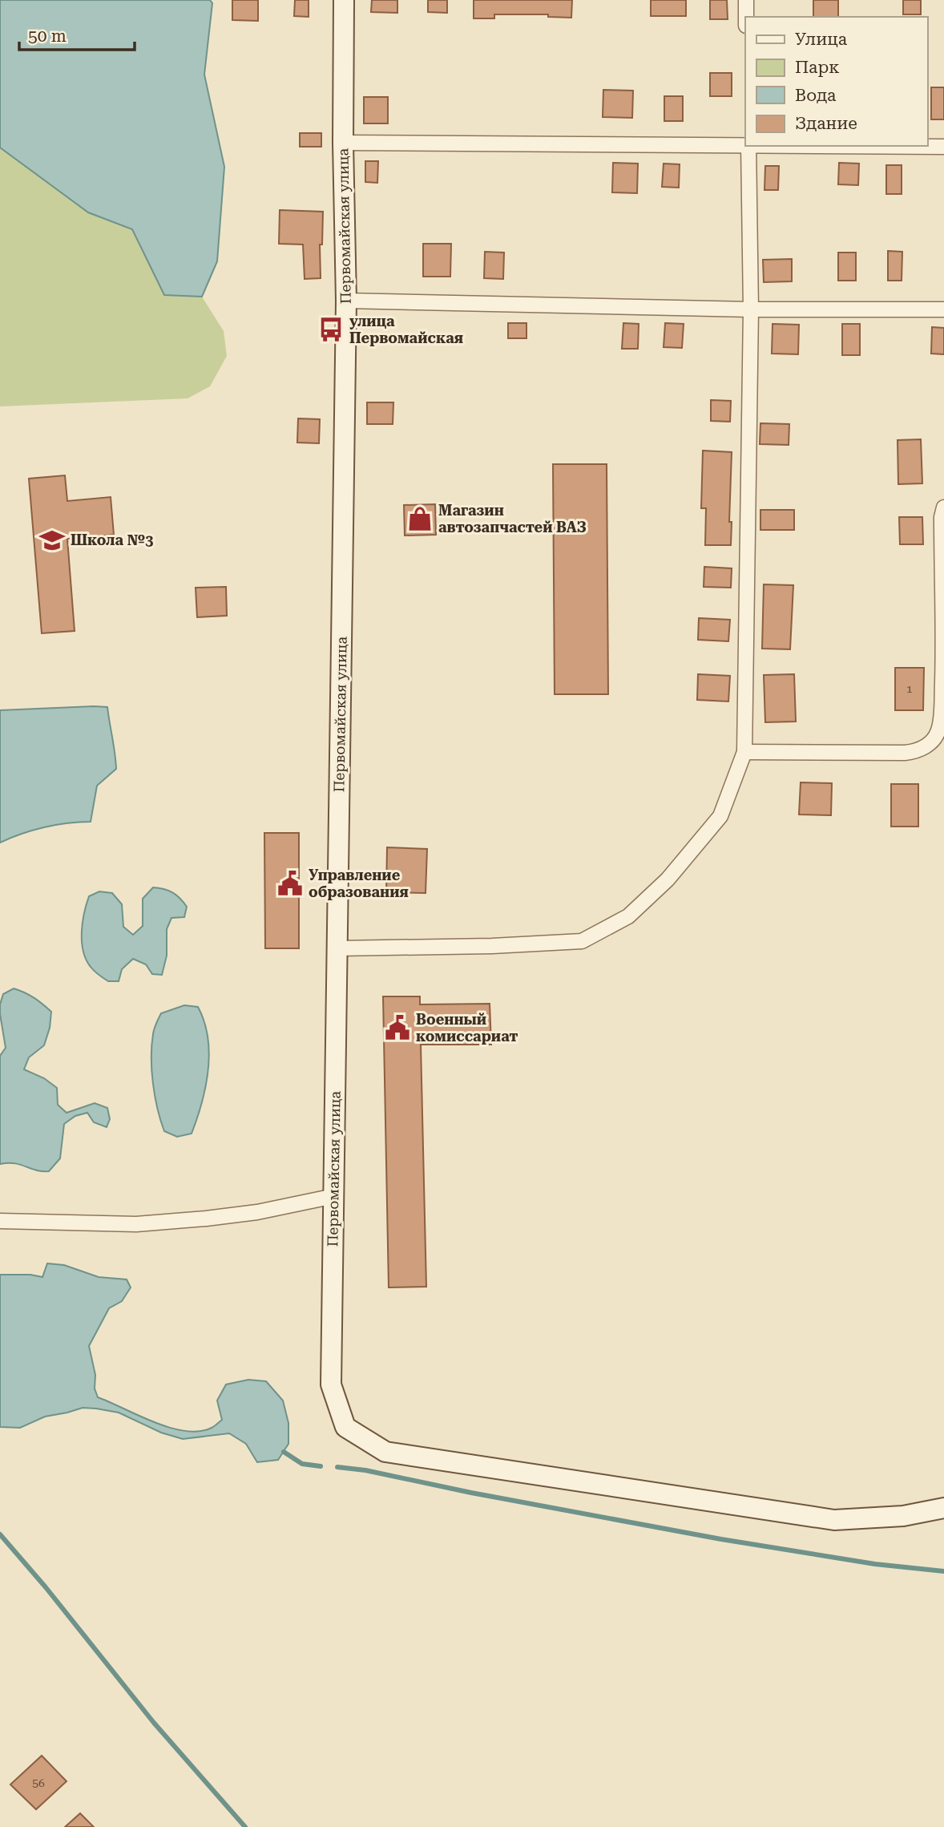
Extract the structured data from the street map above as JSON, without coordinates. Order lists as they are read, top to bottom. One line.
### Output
{"streets":{"street":["Первомайская улица"]},"places":{"bus stop":["улица Первомайская"],"shop":["Магазин автозапчастей ВАЗ"],"school or university":["Школа №3"],"public building":["Управление образования","Военный комиссариат"]},"house_numbers":["1","56"],"legend":["Улица","Парк","Вода","Здание"],"scale_bar":"50 m"}
